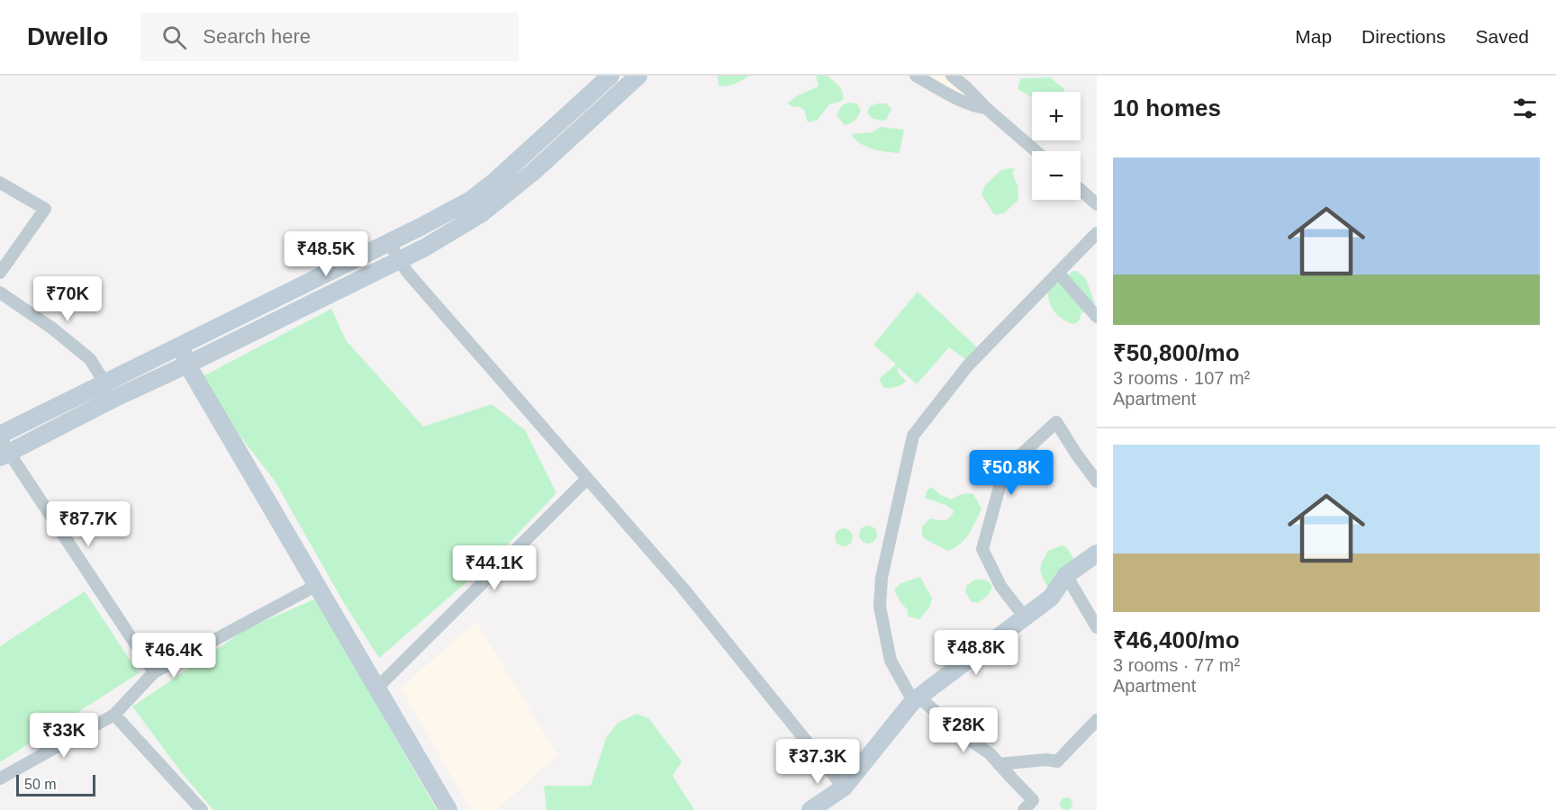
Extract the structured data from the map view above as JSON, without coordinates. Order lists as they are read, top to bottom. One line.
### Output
{"scale_bar":"50 m","page":{"header":"Dwello","search":"Search here","nav":["Map","Directions","Saved"],"heading":"10 homes","map_buttons":["+","−"],"list":[{"name":"₹50,800/mo","note":"3 rooms · 107 m² · Apartment"},{"name":"₹46,400/mo","note":"3 rooms · 77 m² · Apartment"}],"price":["₹48.5K","₹70K","₹50.8K","₹87.7K","₹44.1K","₹48.8K","₹46.4K","₹28K","₹33K","₹37.3K"],"scale":"50 m"}}
